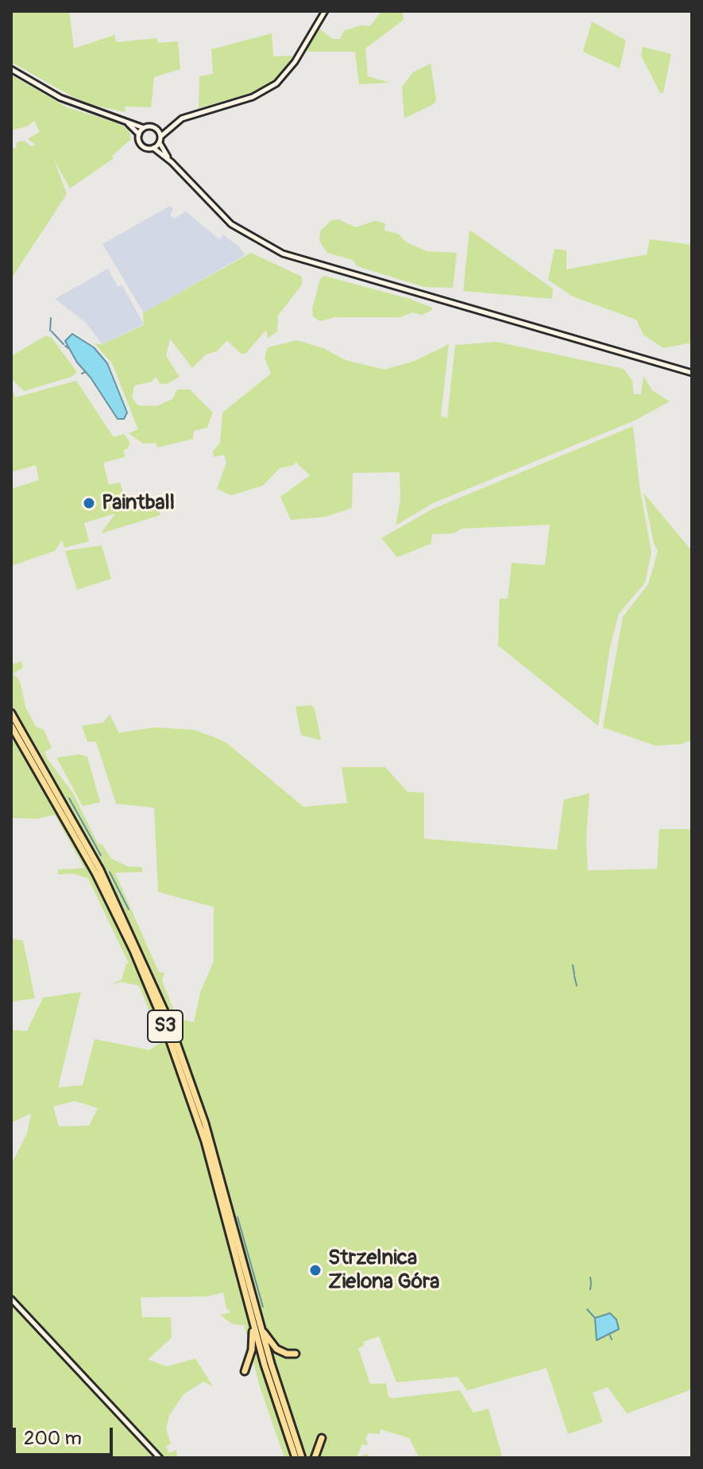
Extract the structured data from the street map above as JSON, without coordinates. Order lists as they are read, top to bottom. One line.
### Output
{"streets":{"highway":["S3"]},"places":["Paintball","Strzelnica Zielona Góra"],"scale_bar":"200 m"}
